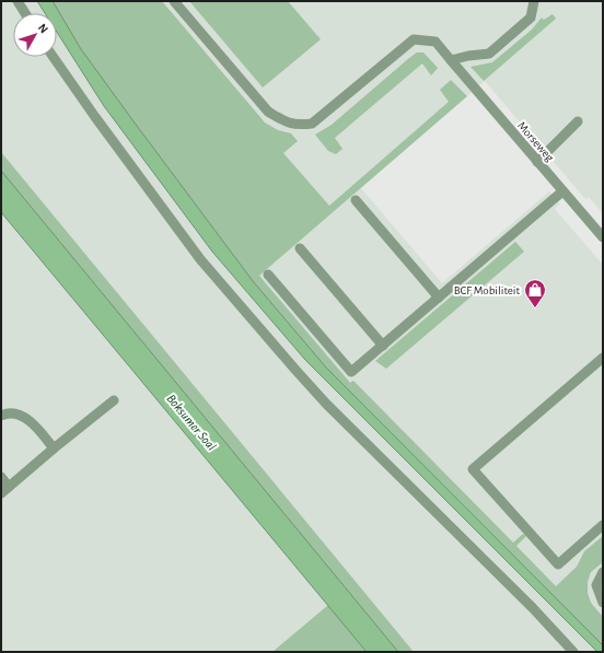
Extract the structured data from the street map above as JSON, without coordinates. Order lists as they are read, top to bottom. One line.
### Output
{"streets":{"lane":["Morseweg"]},"water":["Boksumer Soal"],"places":{"shop":["BCF Mobiliteit"]},"north":"top right"}
